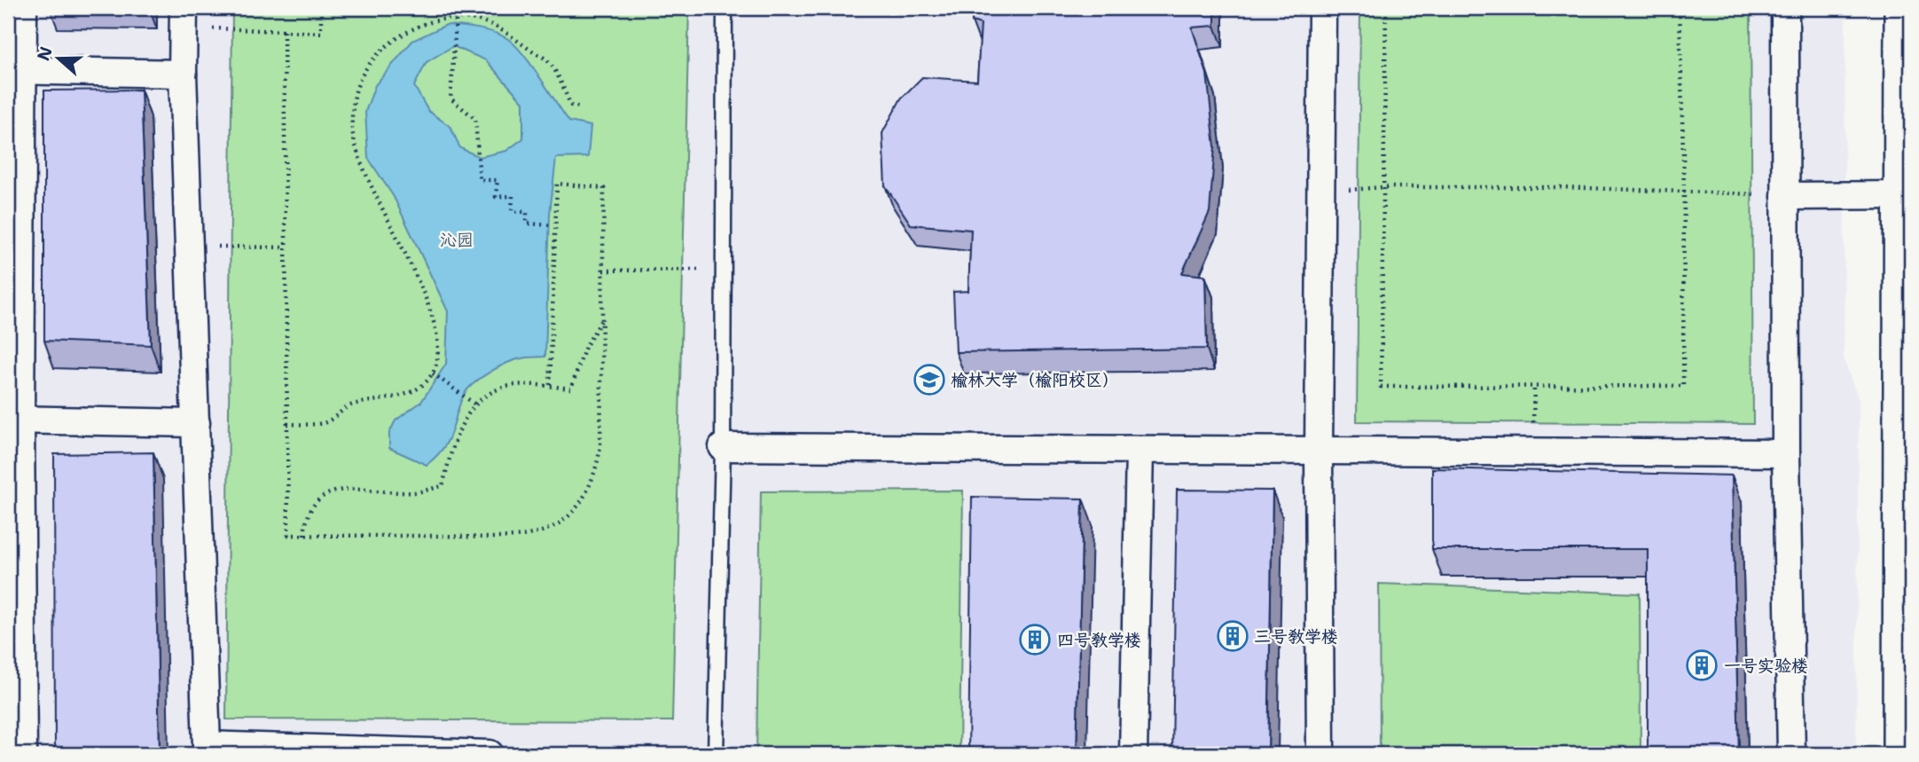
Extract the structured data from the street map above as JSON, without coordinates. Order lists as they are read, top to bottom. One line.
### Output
{"parks":["沁园"],"places":{"school or university":["榆林大学（榆阳校区）"],"building":["三号教学楼","四号教学楼","一号实验楼"]},"north":"left"}
